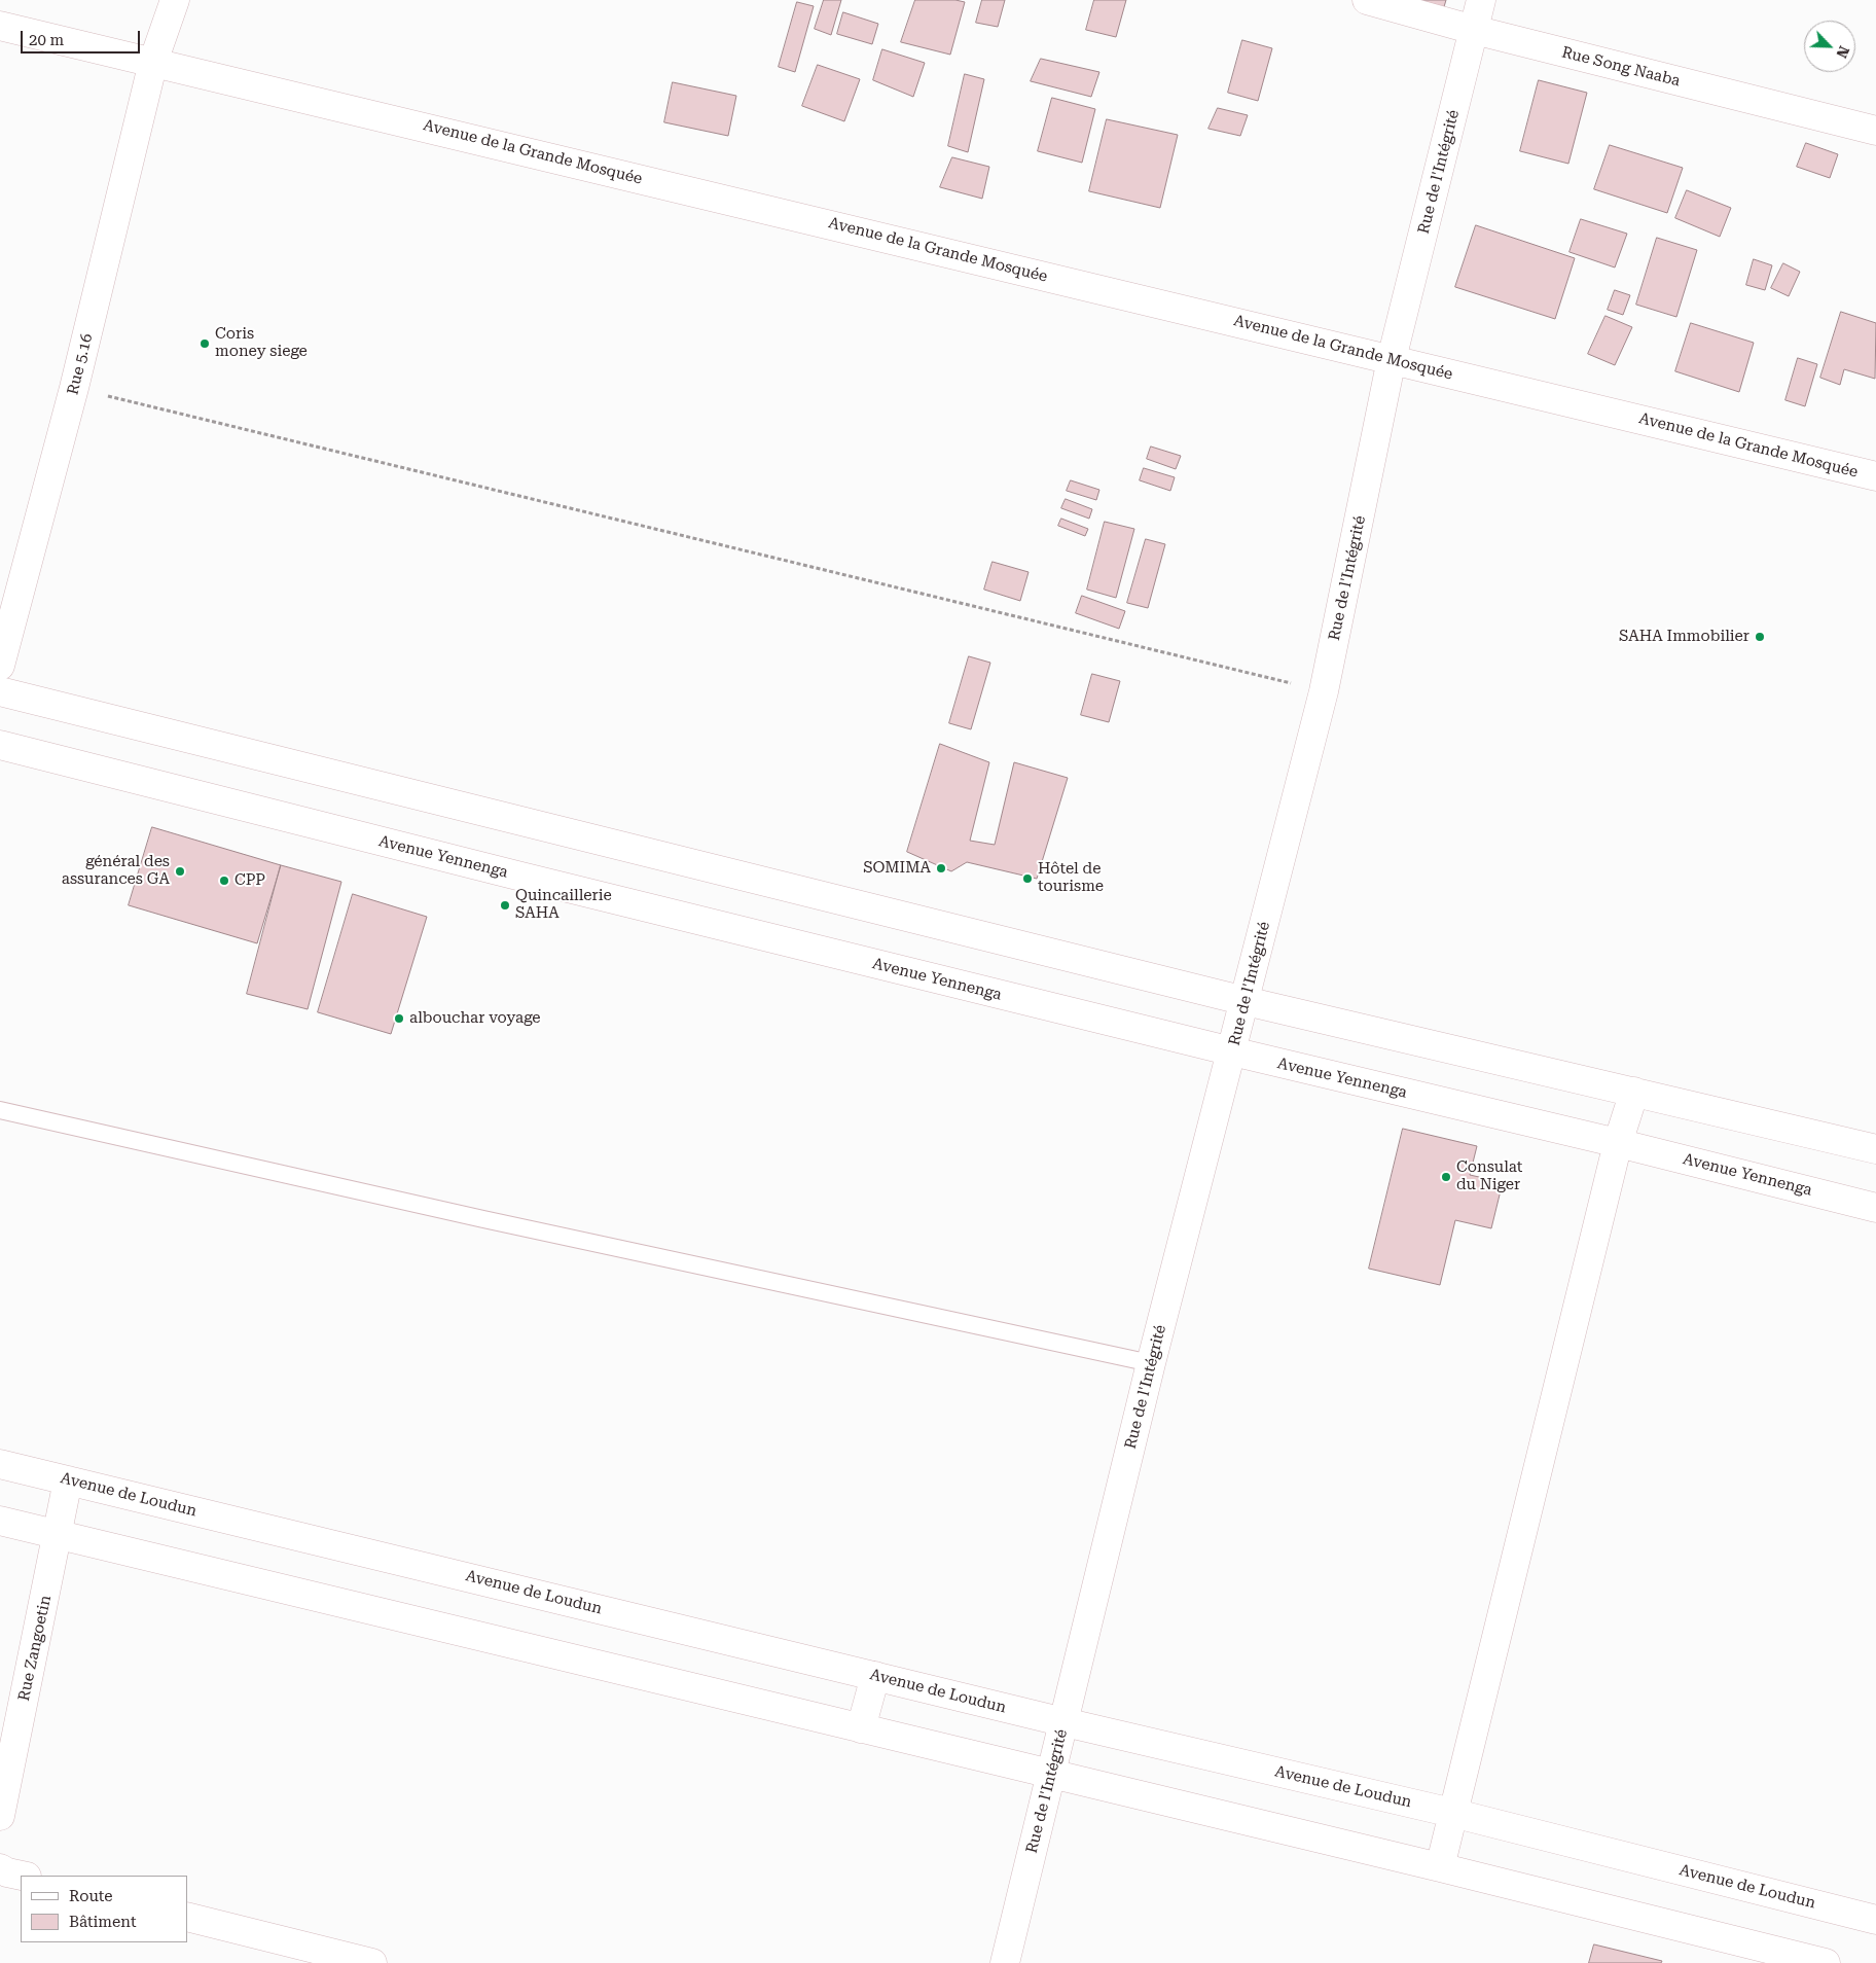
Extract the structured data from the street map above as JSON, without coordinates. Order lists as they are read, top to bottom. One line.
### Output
{"streets":{"street":["Rue Song Naaba","Avenue de la Grande Mosquée","Rue de l'Intégrité","Rue 5.16","Avenue Yennenga","Avenue de Loudun","Rue Zangoetin"]},"crossings":[["Rue Song Naaba","Rue de l'Intégrité"],["Avenue de la Grande Mosquée","Rue de l'Intégrité"],["Avenue de la Grande Mosquée","Rue 5.16"],["Rue de l'Intégrité","Avenue Yennenga"],["Rue de l'Intégrité","Avenue de Loudun"],["Avenue de Loudun","Rue Zangoetin"]],"places":["Coris money siege","SAHA Immobilier","SOMIMA","général des assurances GA","Hôtel de tourisme","CPP","Quincaillerie SAHA","albouchar voyage","Consulat du Niger"],"legend":["Route","Bâtiment"],"scale_bar":"20 m","north":"bottom right"}
